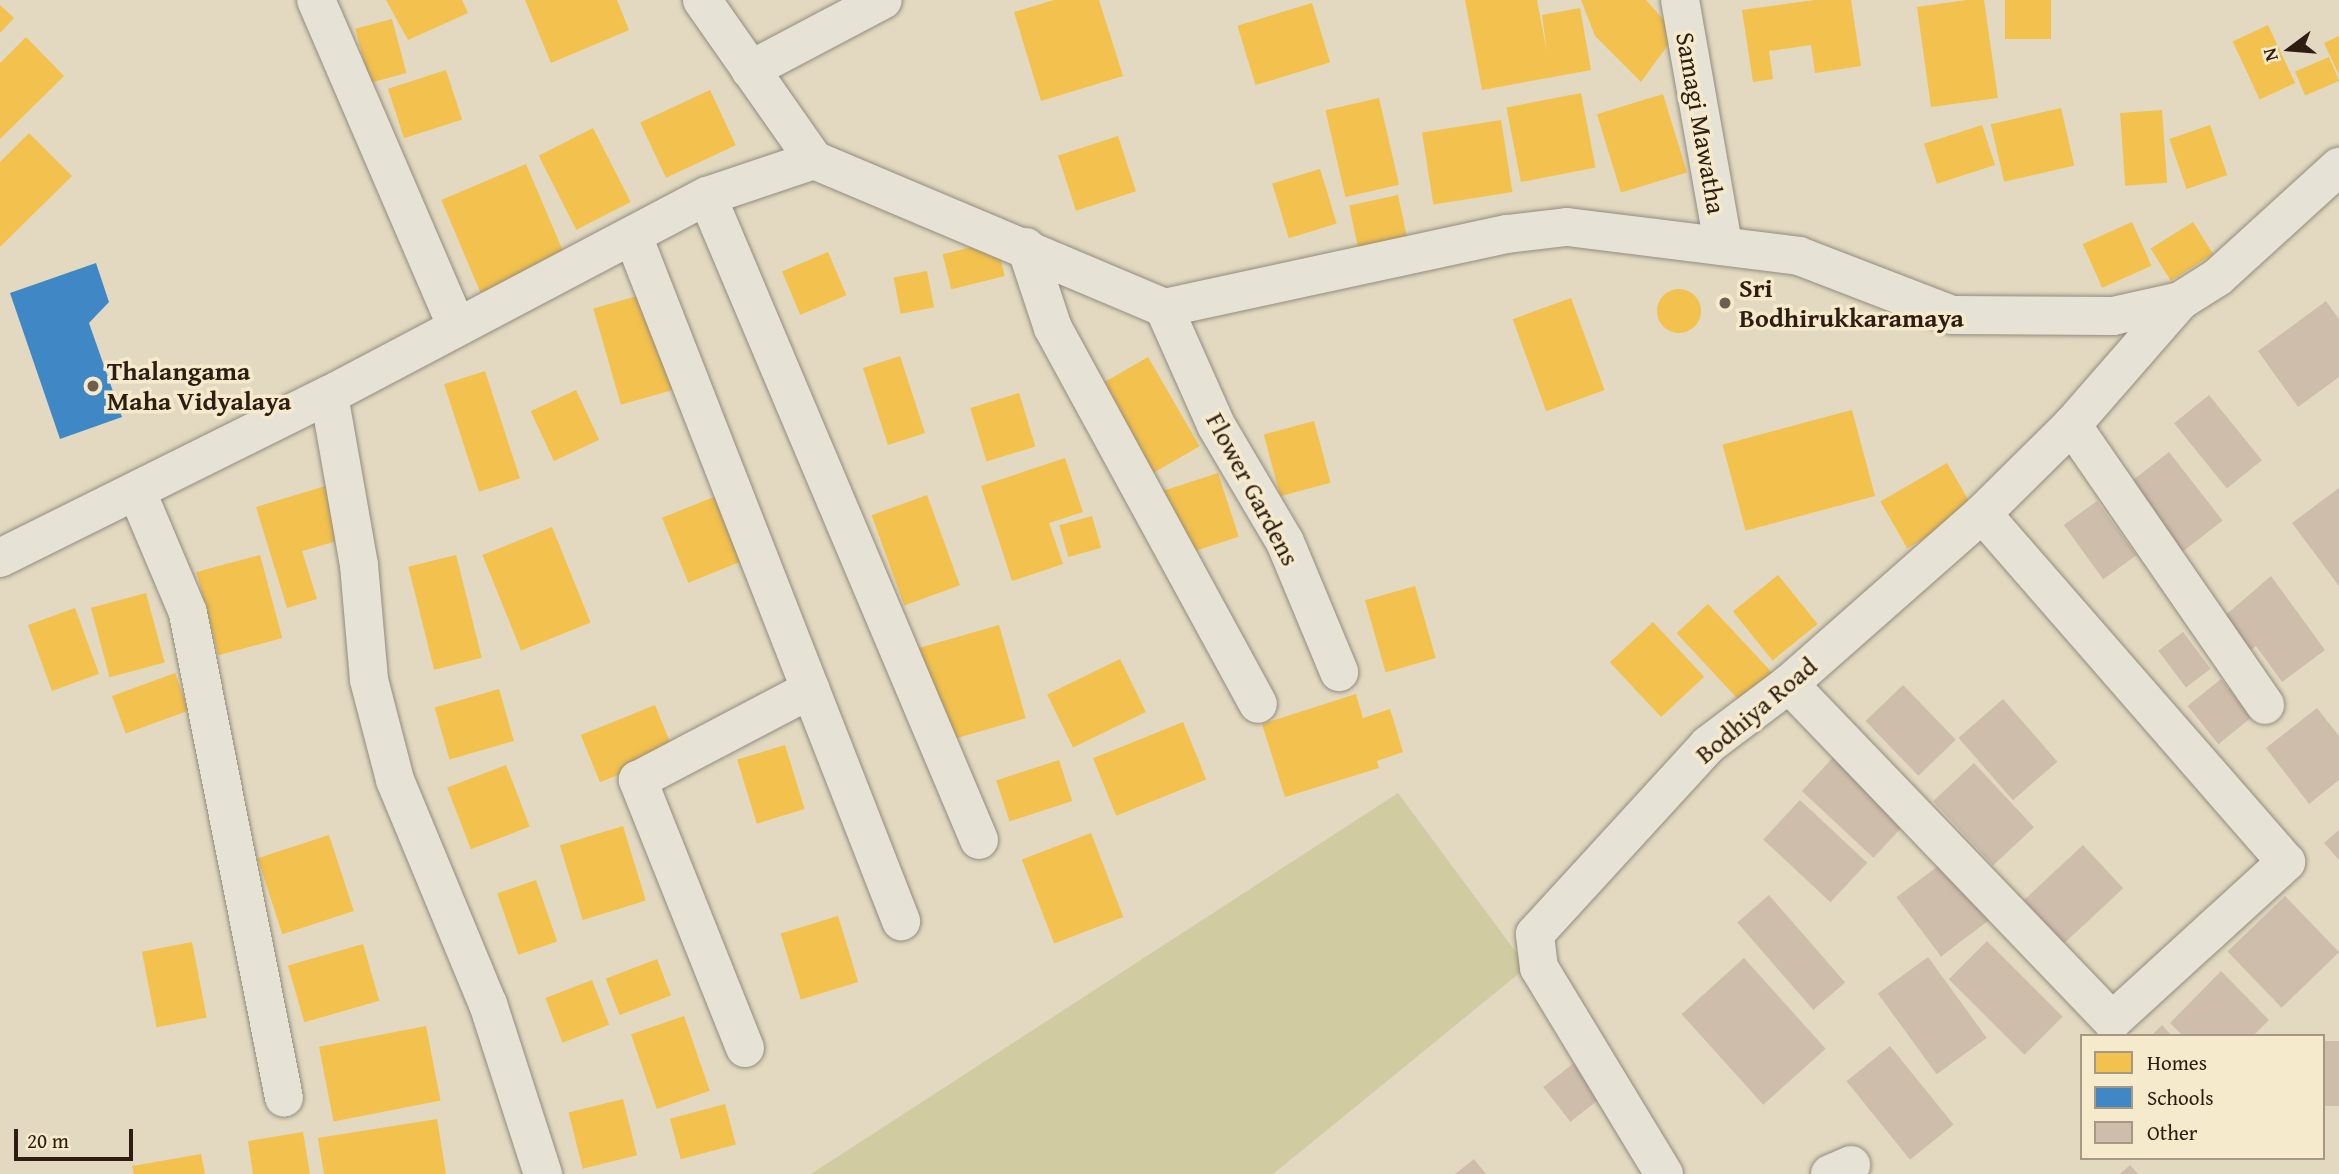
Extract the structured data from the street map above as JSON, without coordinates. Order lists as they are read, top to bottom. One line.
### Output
{"streets":{"street":["Samagi Mawatha","Flower Gardens","Bodhiya Road"]},"places":["Sri Bodhirukkaramaya","Thalangama Maha Vidyalaya"],"legend":["Homes","Schools","Other"],"scale_bar":"20 m","north":"left"}
